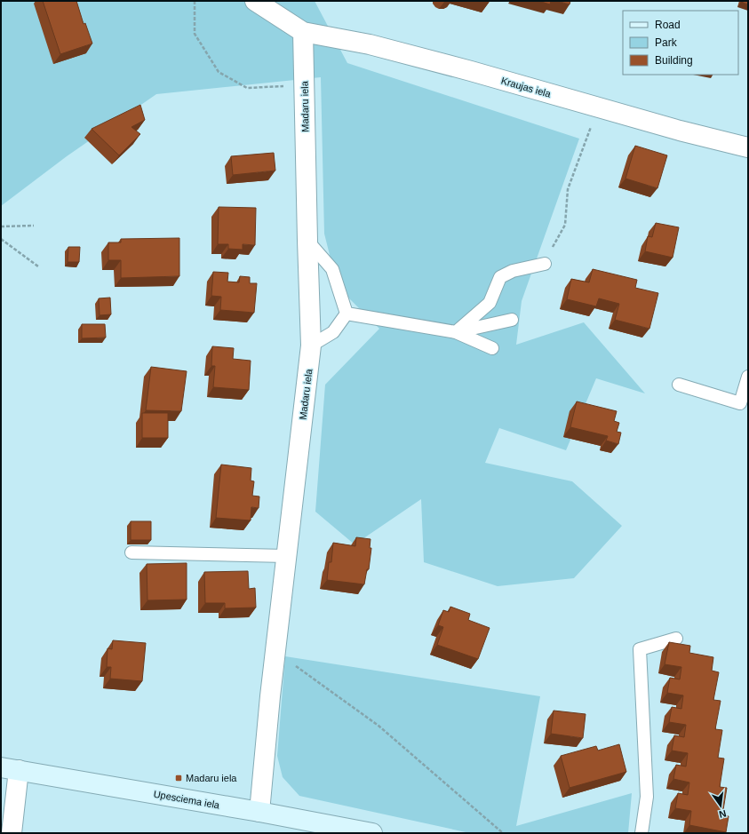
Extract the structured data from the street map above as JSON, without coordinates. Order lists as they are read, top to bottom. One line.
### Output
{"streets":{"main road":["Upesciema iela"],"street":["Kraujas iela","Madaru iela"]},"crossings":[["Kraujas iela","Madaru iela"],["Madaru iela","Upesciema iela"]],"places":{"transit":["Madaru iela"]},"legend":["Road","Park","Building"],"north":"bottom"}
